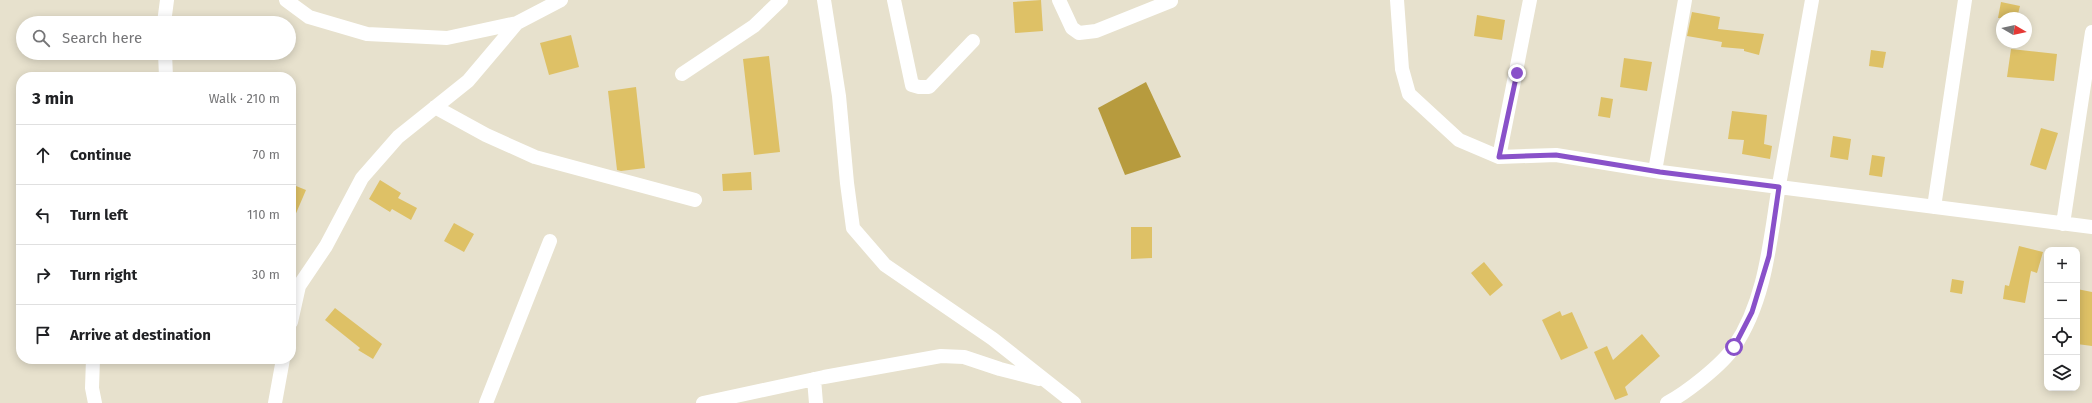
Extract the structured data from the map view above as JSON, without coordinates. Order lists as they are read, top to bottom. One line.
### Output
{"north":"right","page":{"search":"Search here","heading":["3 min","Walk · 210 m"],"list":[["Continue","70 m"],["Turn left","110 m"],["Turn right","30 m"],"Arrive at destination"],"map_buttons":["+","−"]}}
